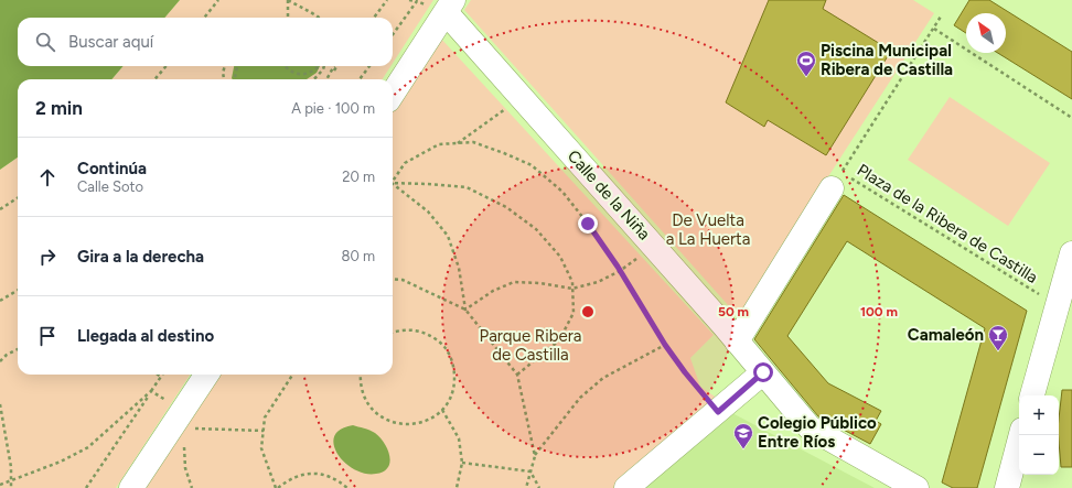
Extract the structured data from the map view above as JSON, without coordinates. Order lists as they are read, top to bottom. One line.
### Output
{"streets":{"street":["Calle de la Niña"],"path":["Plaza de la Ribera de Castilla"]},"parks":["De Vuelta a La Huerta","Parque Ribera de Castilla"],"places":{"sports":["Piscina Municipal Ribera de Castilla"],"bar":["Camaleón"],"school or university":["Colegio Público Entre Ríos"]},"north":"top left","page":{"search":"Buscar aquí","heading":["2 min","A pie · 100 m"],"list":[["Continúa","Calle Soto","20 m"],["Gira a la derecha","80 m"],"Llegada al destino"],"map_buttons":["+","−"]},"rings":["50 m","100 m"]}
